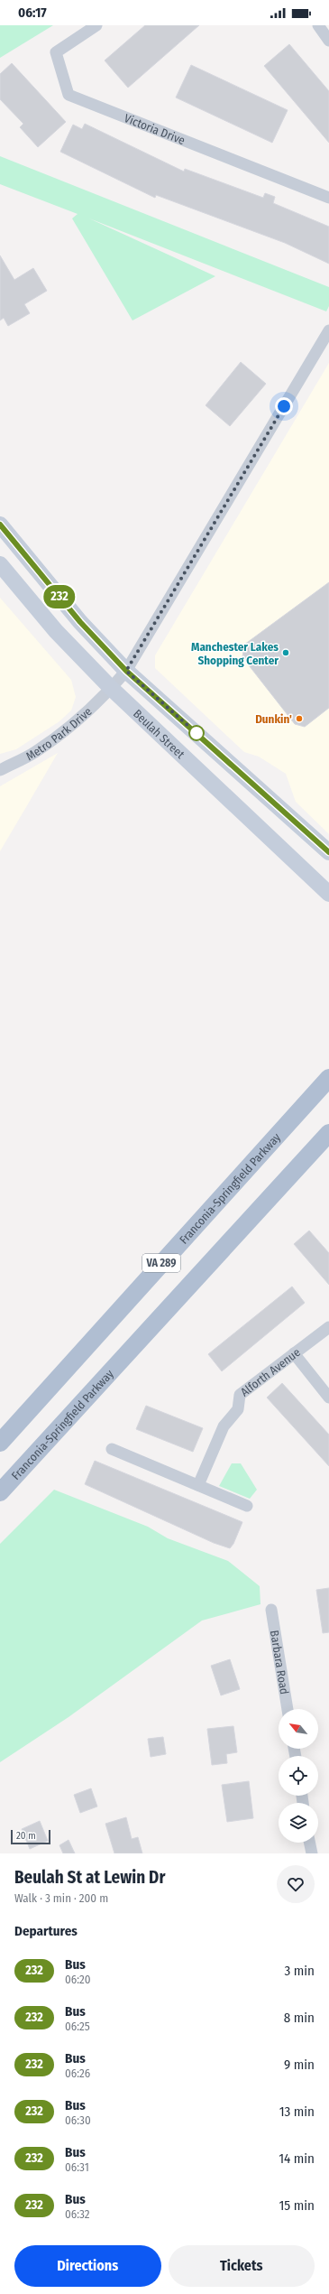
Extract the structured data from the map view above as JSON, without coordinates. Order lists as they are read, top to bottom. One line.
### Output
{"streets":{"main road":["Beulah Street","Franconia-Springfield Parkway","VA 289"],"street":["Victoria Drive","Metro Park Drive","Alforth Avenue","Barbara Road"]},"crossings":[["Metro Park Drive","Beulah Street"]],"places":["Manchester Lakes Shopping Center","Dunkin'"],"lines":["bus line 232"],"scale_bar":"20 m","north":"top left","page":{"status":"06:17","on_map":"232","scale":"20 m","heading":[["Beulah St at Lewin Dr","Walk · 3 min · 200 m"],"Departures"],"list":[{"mark":"232","name":"Bus","note":"06:20","value":"3 min"},{"mark":"232","name":"Bus","note":"06:25","value":"8 min"},{"mark":"232","name":"Bus","note":"06:26","value":"9 min"},{"mark":"232","name":"Bus","note":"06:30","value":"13 min"},{"mark":"232","name":"Bus","note":"06:31","value":"14 min"},{"mark":"232","name":"Bus","note":"06:32","value":"15 min"}],"buttons":["Directions","Tickets"]}}
